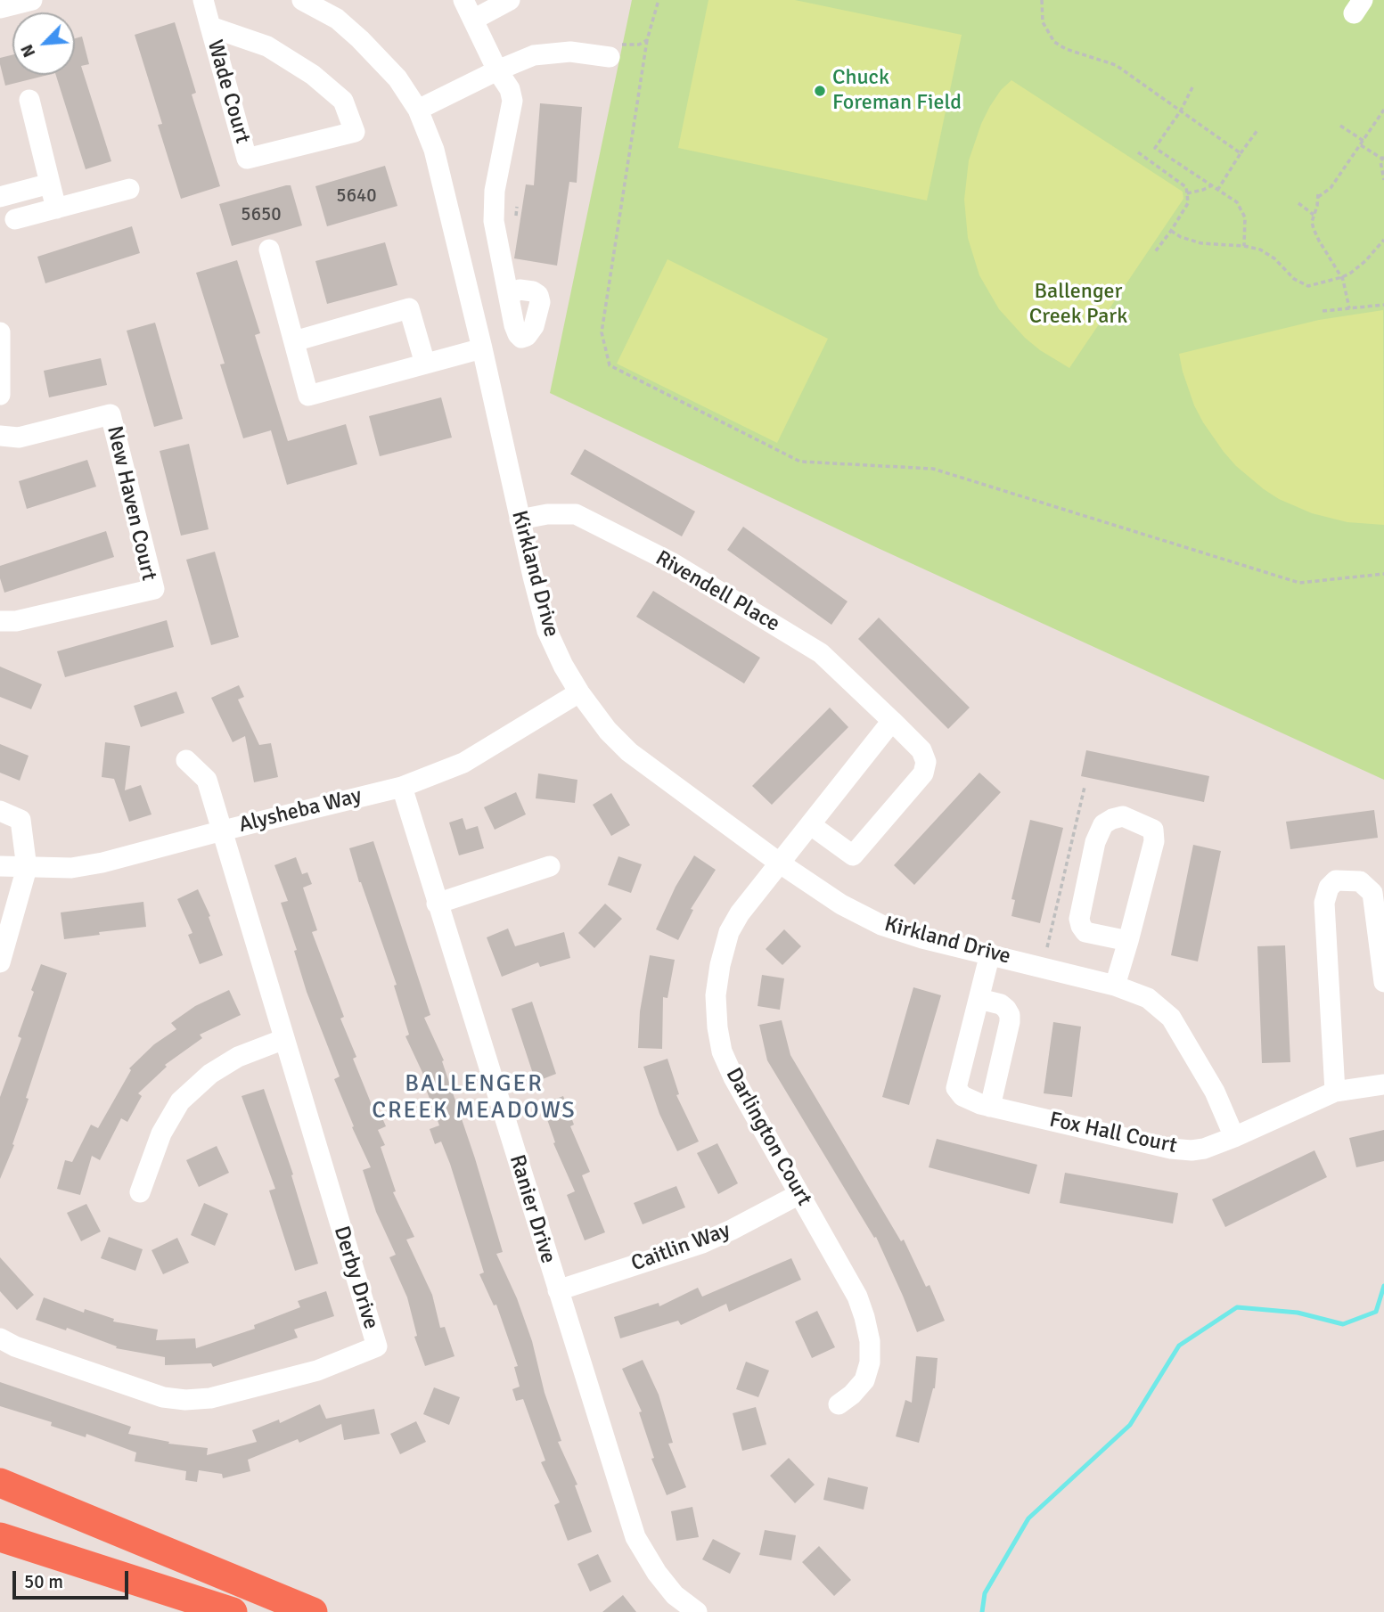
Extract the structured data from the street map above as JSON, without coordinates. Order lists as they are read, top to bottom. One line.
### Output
{"streets":{"street":["Wade Court","New Haven Court","Kirkland Drive","Rivendell Place","Alysheba Way","Fox Hall Court","Darlington Court","Ranier Drive","Caitlin Way","Derby Drive"]},"crossings":[["Kirkland Drive","Rivendell Place"],["Kirkland Drive","Alysheba Way"],["Kirkland Drive","Fox Hall Court"],["Kirkland Drive","Darlington Court"],["Alysheba Way","Ranier Drive"],["Alysheba Way","Derby Drive"],["Darlington Court","Caitlin Way"],["Ranier Drive","Caitlin Way"]],"districts":["BALLENGER CREEK MEADOWS"],"parks":["Ballenger Creek Park"],"places":["Chuck Foreman Field"],"house_numbers":["5640","5650"],"scale_bar":"50 m","north":"bottom left"}
